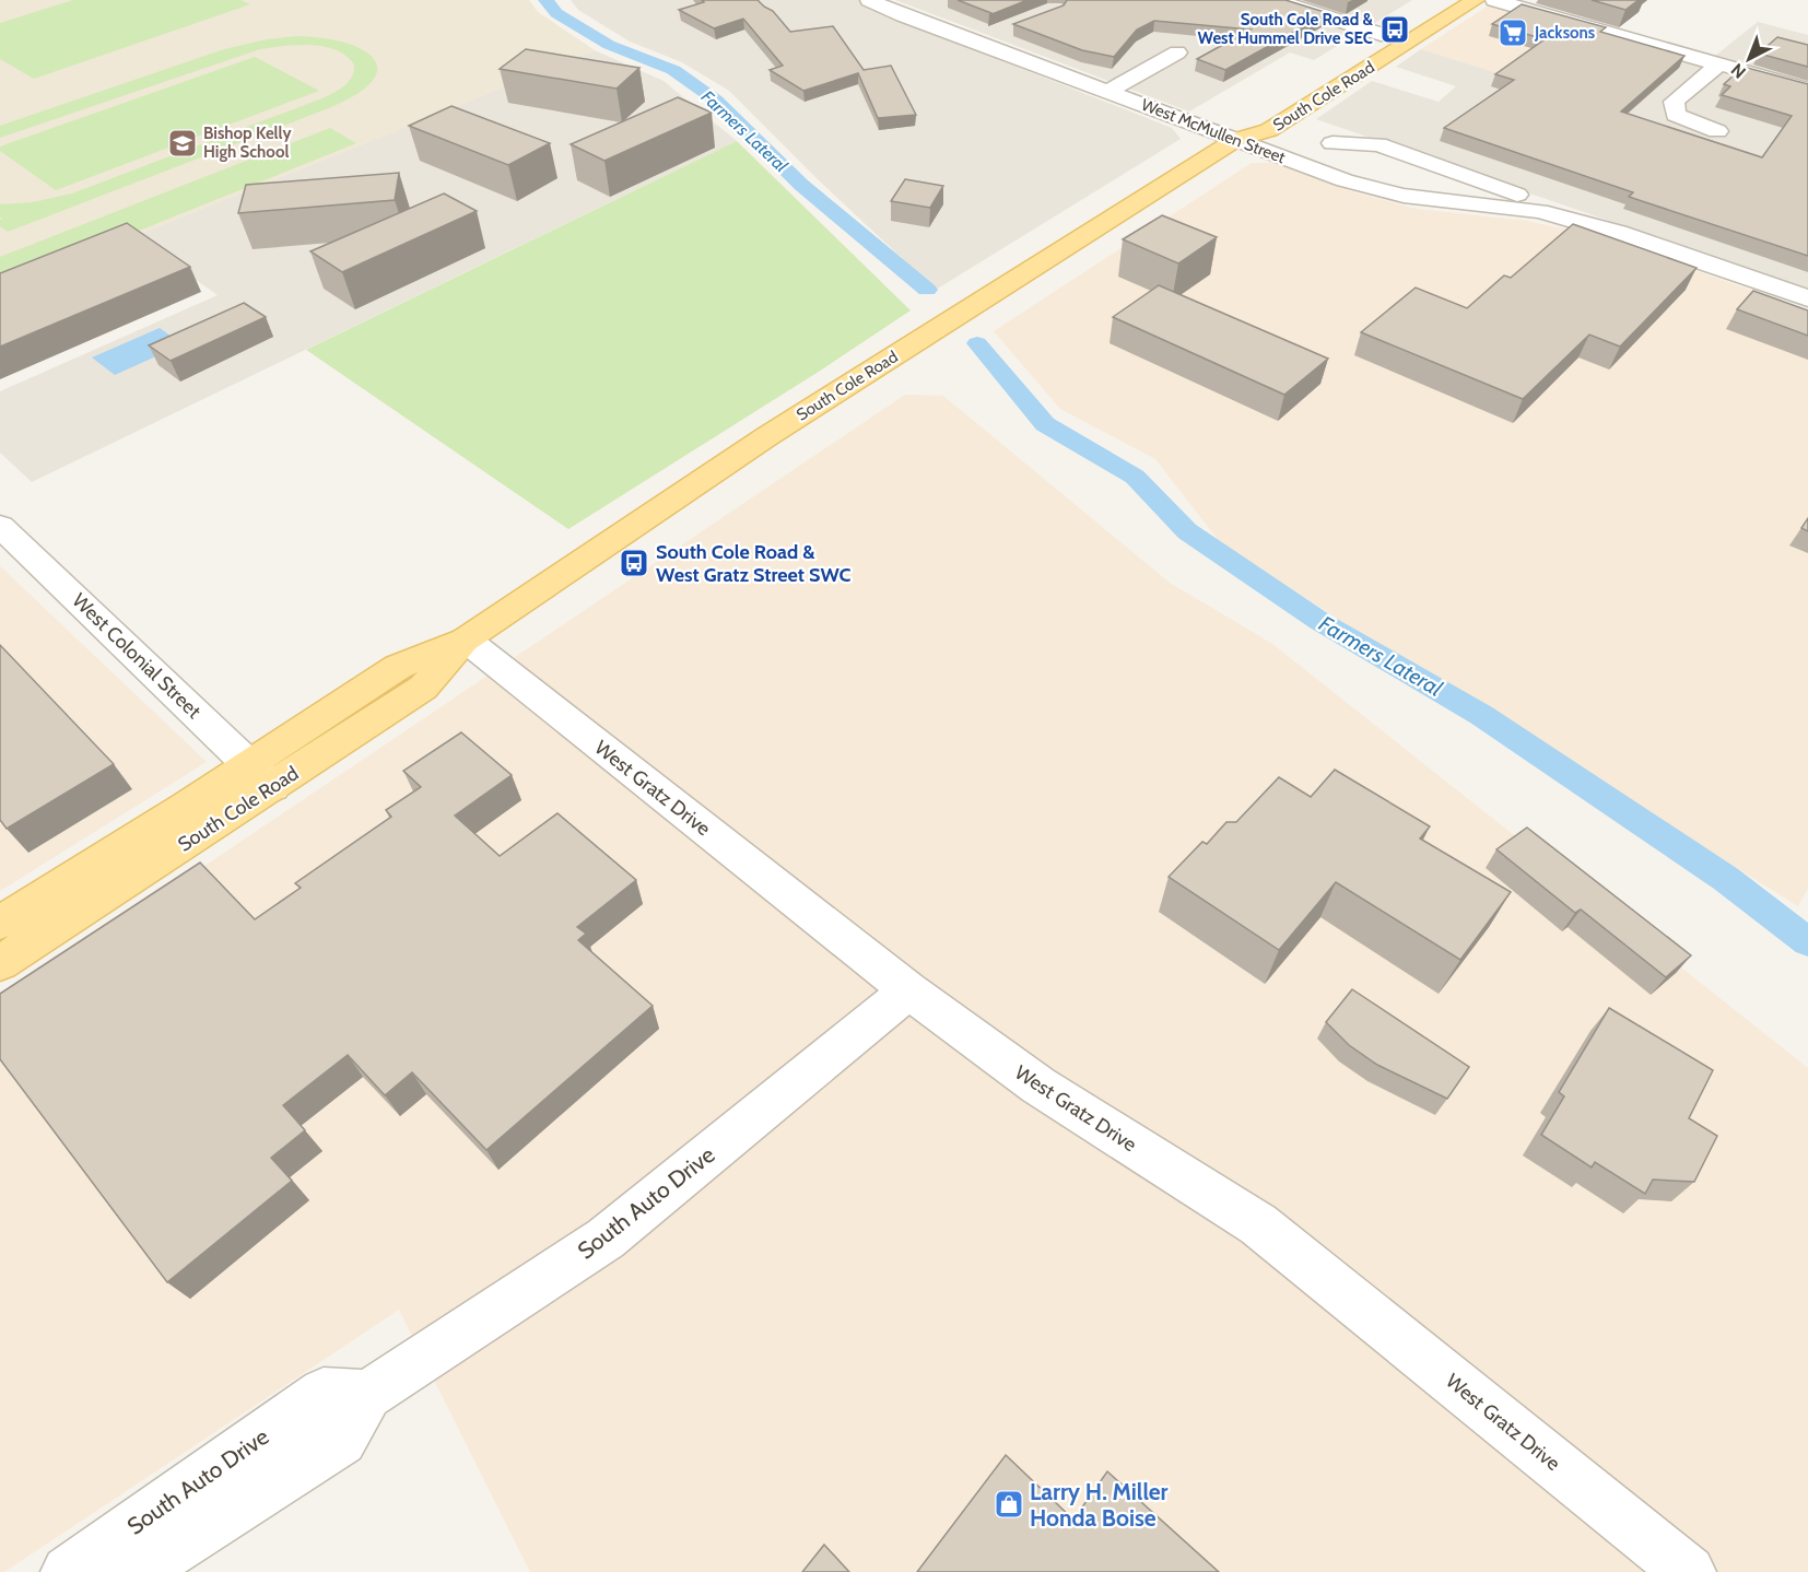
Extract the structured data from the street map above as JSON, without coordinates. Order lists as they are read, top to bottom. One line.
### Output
{"streets":{"main road":["South Cole Road"],"street":["West McMullen Street","West Colonial Street","West Gratz Drive","South Auto Drive"]},"crossings":[["South Cole Road","West McMullen Street"],["South Cole Road","West Colonial Street"],["South Cole Road","West Gratz Drive"],["West Gratz Drive","South Auto Drive"]],"water":["Farmers Lateral"],"places":{"bus stop":["South Cole Road & West Hummel Drive SEC","South Cole Road & West Gratz Street SWC"],"supermarket":["Jacksons"],"school or university":["Bishop Kelly High School"],"shop":["Larry H. Miller Honda Boise"]},"north":"bottom left"}
